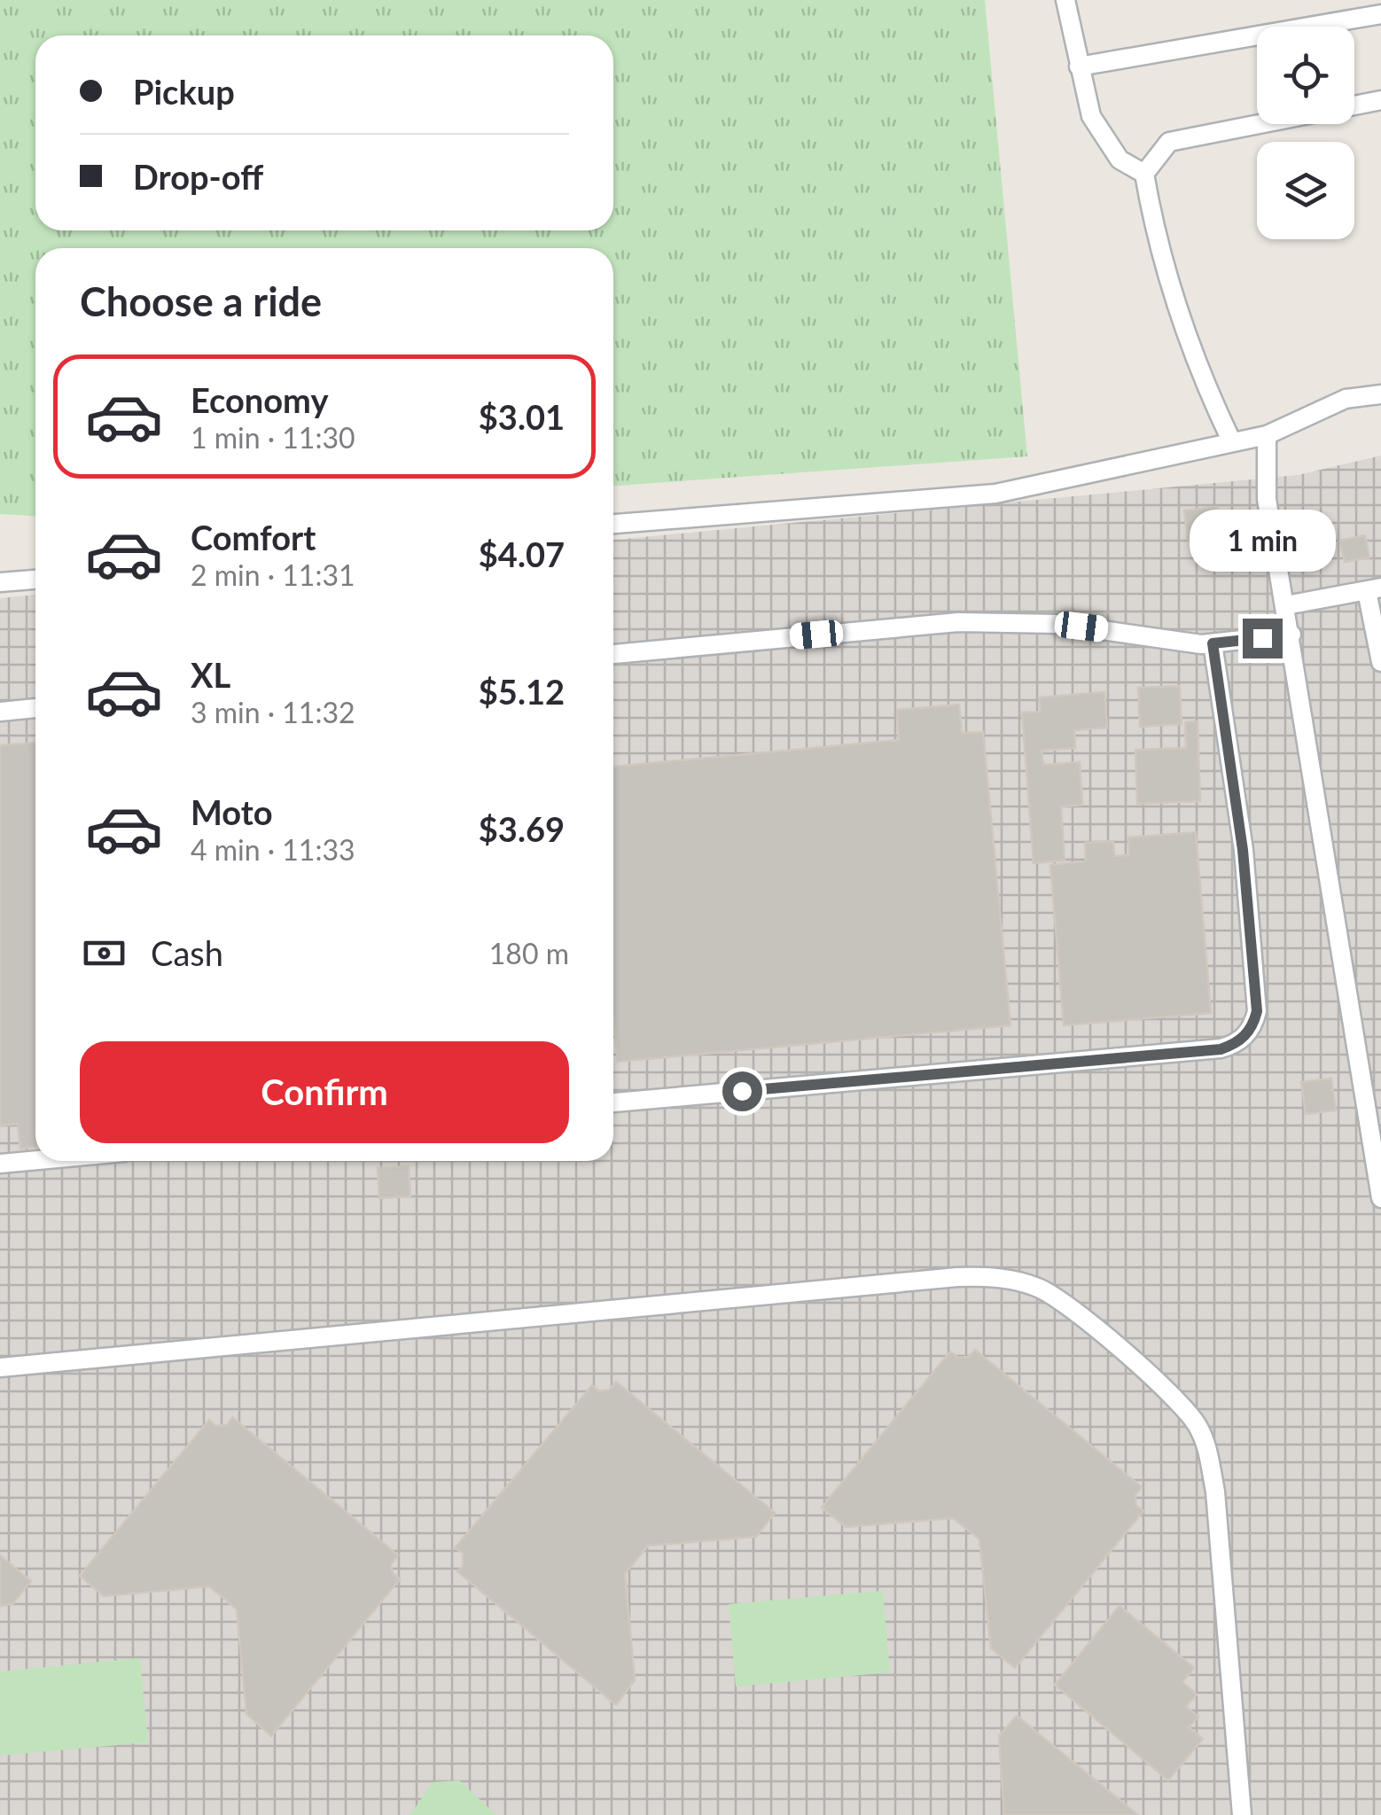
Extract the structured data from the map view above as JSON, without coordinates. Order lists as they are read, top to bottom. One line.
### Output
{"page":{"banner":["Pickup","Drop-off"],"heading":"Choose a ride","list":[{"name":"Economy","note":"1 min · 11:30","value":"$3.01"},{"name":"Comfort","note":"2 min · 11:31","value":"$4.07"},{"name":"XL","note":"3 min · 11:32","value":"$5.12"},{"name":"Moto","note":"4 min · 11:33","value":"$3.69"}],"bubble":"1 min","pay":["Cash","180 m"],"buttons":"Confirm"}}
